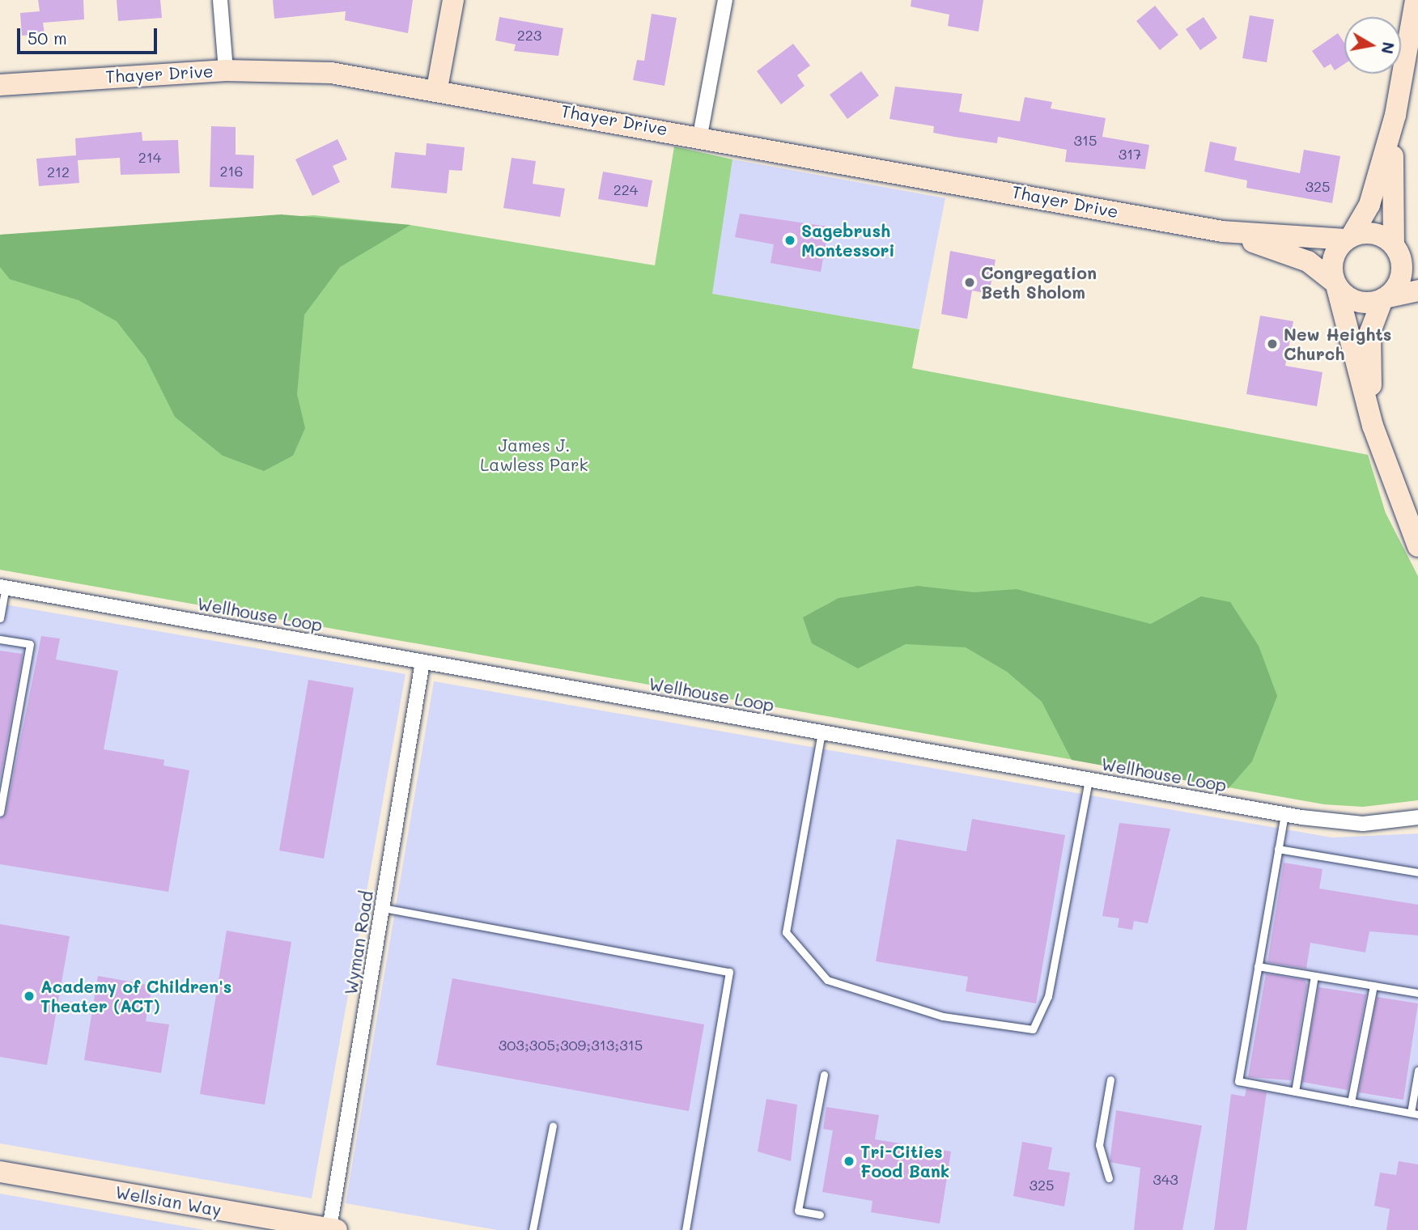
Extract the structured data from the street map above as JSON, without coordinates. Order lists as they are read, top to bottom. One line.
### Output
{"streets":{"street":["Thayer Drive","Wellhouse Loop","Wyman Road","Wellsian Way"]},"crossings":[["Wellhouse Loop","Wyman Road"],["Wyman Road","Wellsian Way"]],"parks":["James J. Lawless Park"],"places":["Sagebrush Montessori","Congregation Beth Sholom","New Heights Church","Academy of Children's Theater (ACT)","Tri-Cities Food Bank"],"house_numbers":["223","315","317","214","216","212","325","224","303;305;309;313;315","343","325"],"scale_bar":"50 m","north":"right"}
